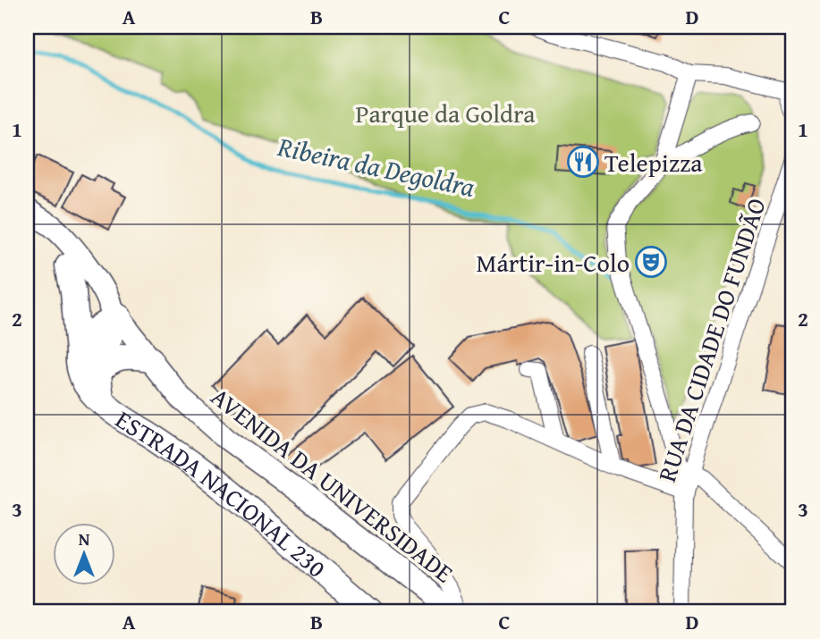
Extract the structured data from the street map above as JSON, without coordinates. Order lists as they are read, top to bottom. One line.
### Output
{"streets":{"main road":["AVENIDA DA UNIVERSIDADE","ESTRADA NACIONAL 230"],"street":["RUA DA CIDADE DO FUNDÃO"]},"crossings":[["AVENIDA DA UNIVERSIDADE","ESTRADA NACIONAL 230"]],"water":["Ribeira da Degoldra"],"parks":["Parque da Goldra"],"places":{"restaurant":["Telepizza"],"theatre":["Mártir-in-Colo"]},"north":"top","grid":{"columns":["A","B","C","D"],"rows":["1","2","3"]}}
